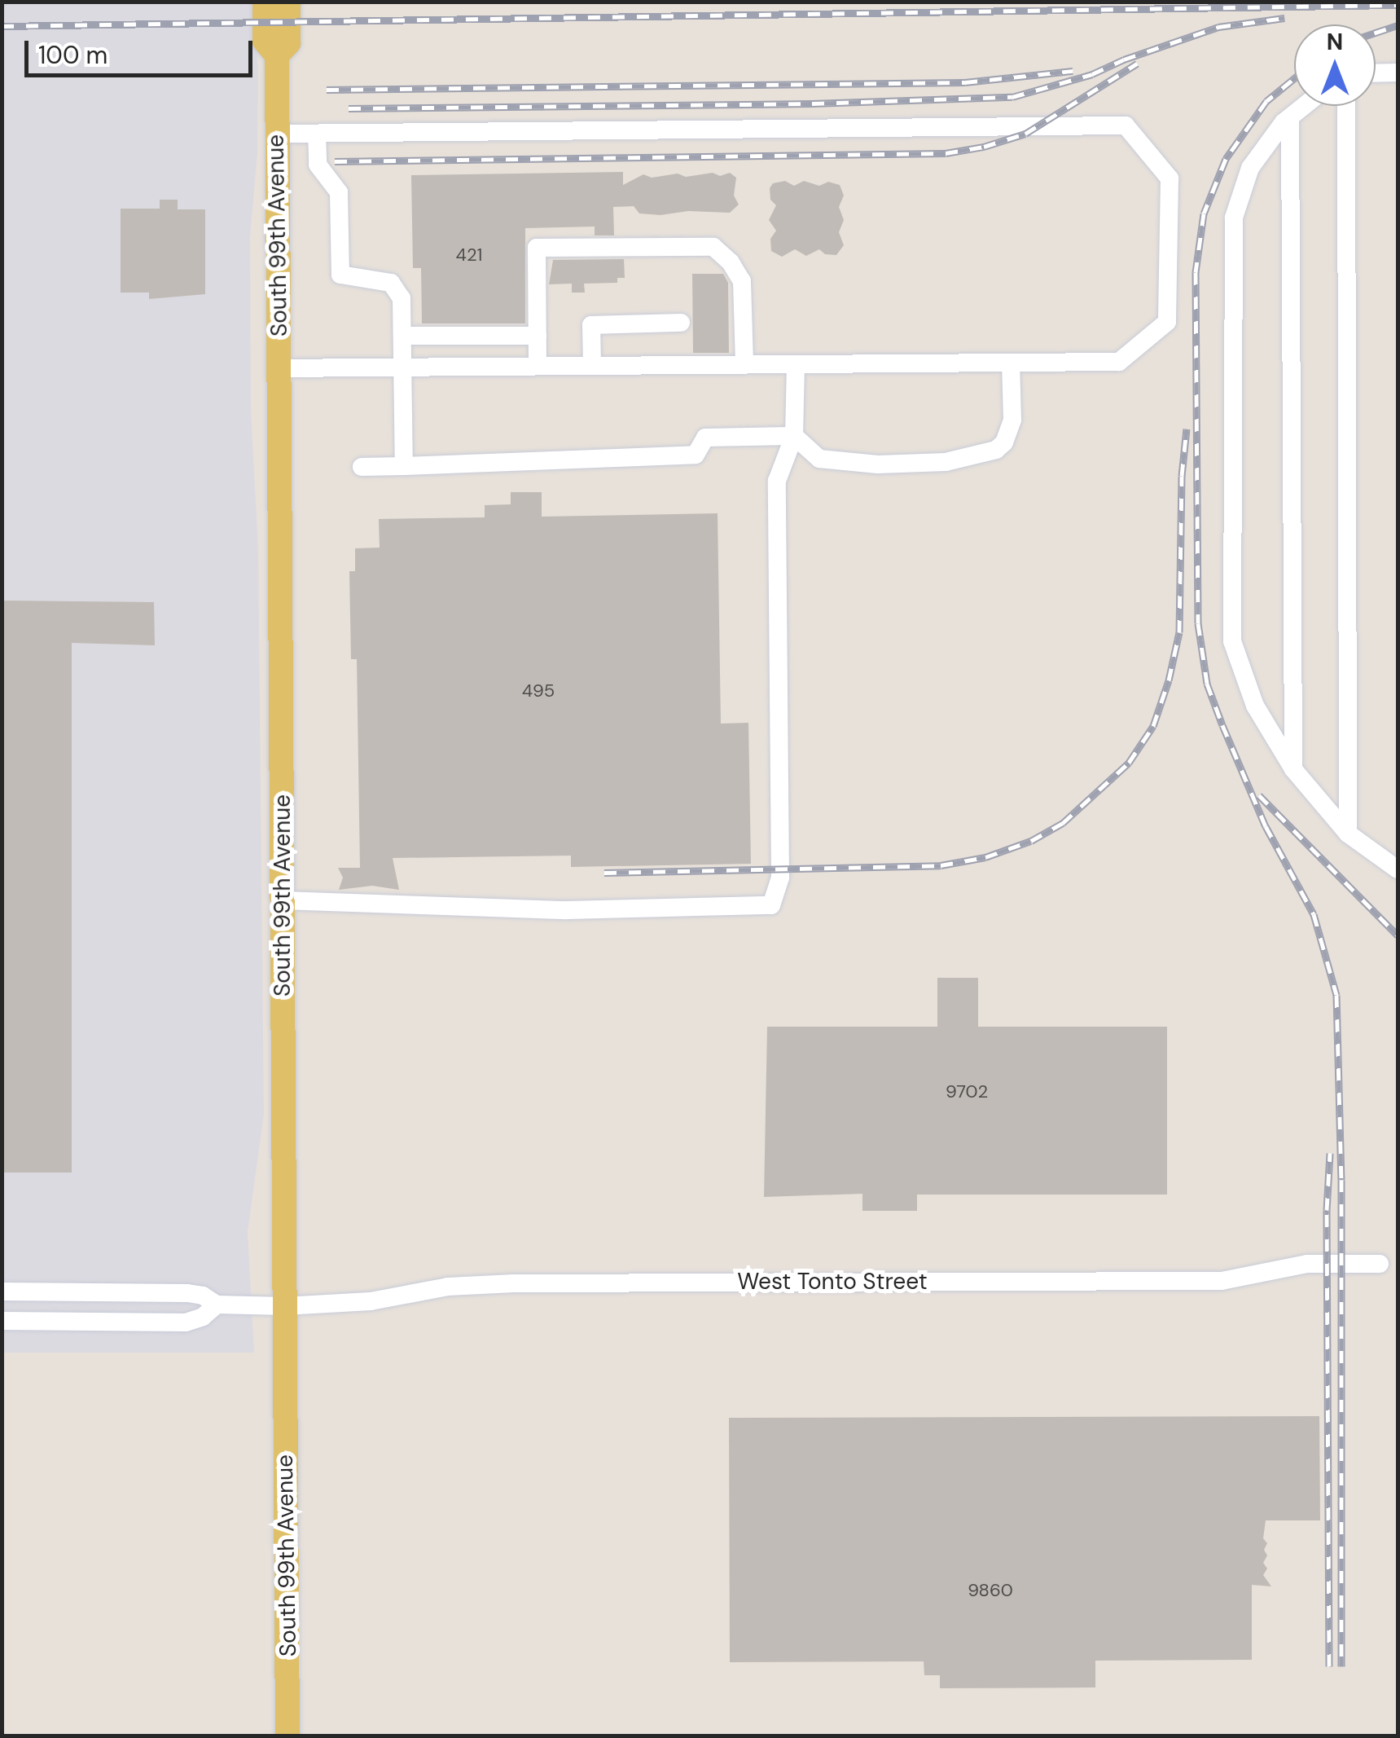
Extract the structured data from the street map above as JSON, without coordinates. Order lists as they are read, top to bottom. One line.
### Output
{"streets":{"main road":["South 99th Avenue"],"street":["West Tonto Street"]},"crossings":[["South 99th Avenue","West Tonto Street"]],"house_numbers":["421","495","9702","9860"],"scale_bar":"100 m","north":"top"}
